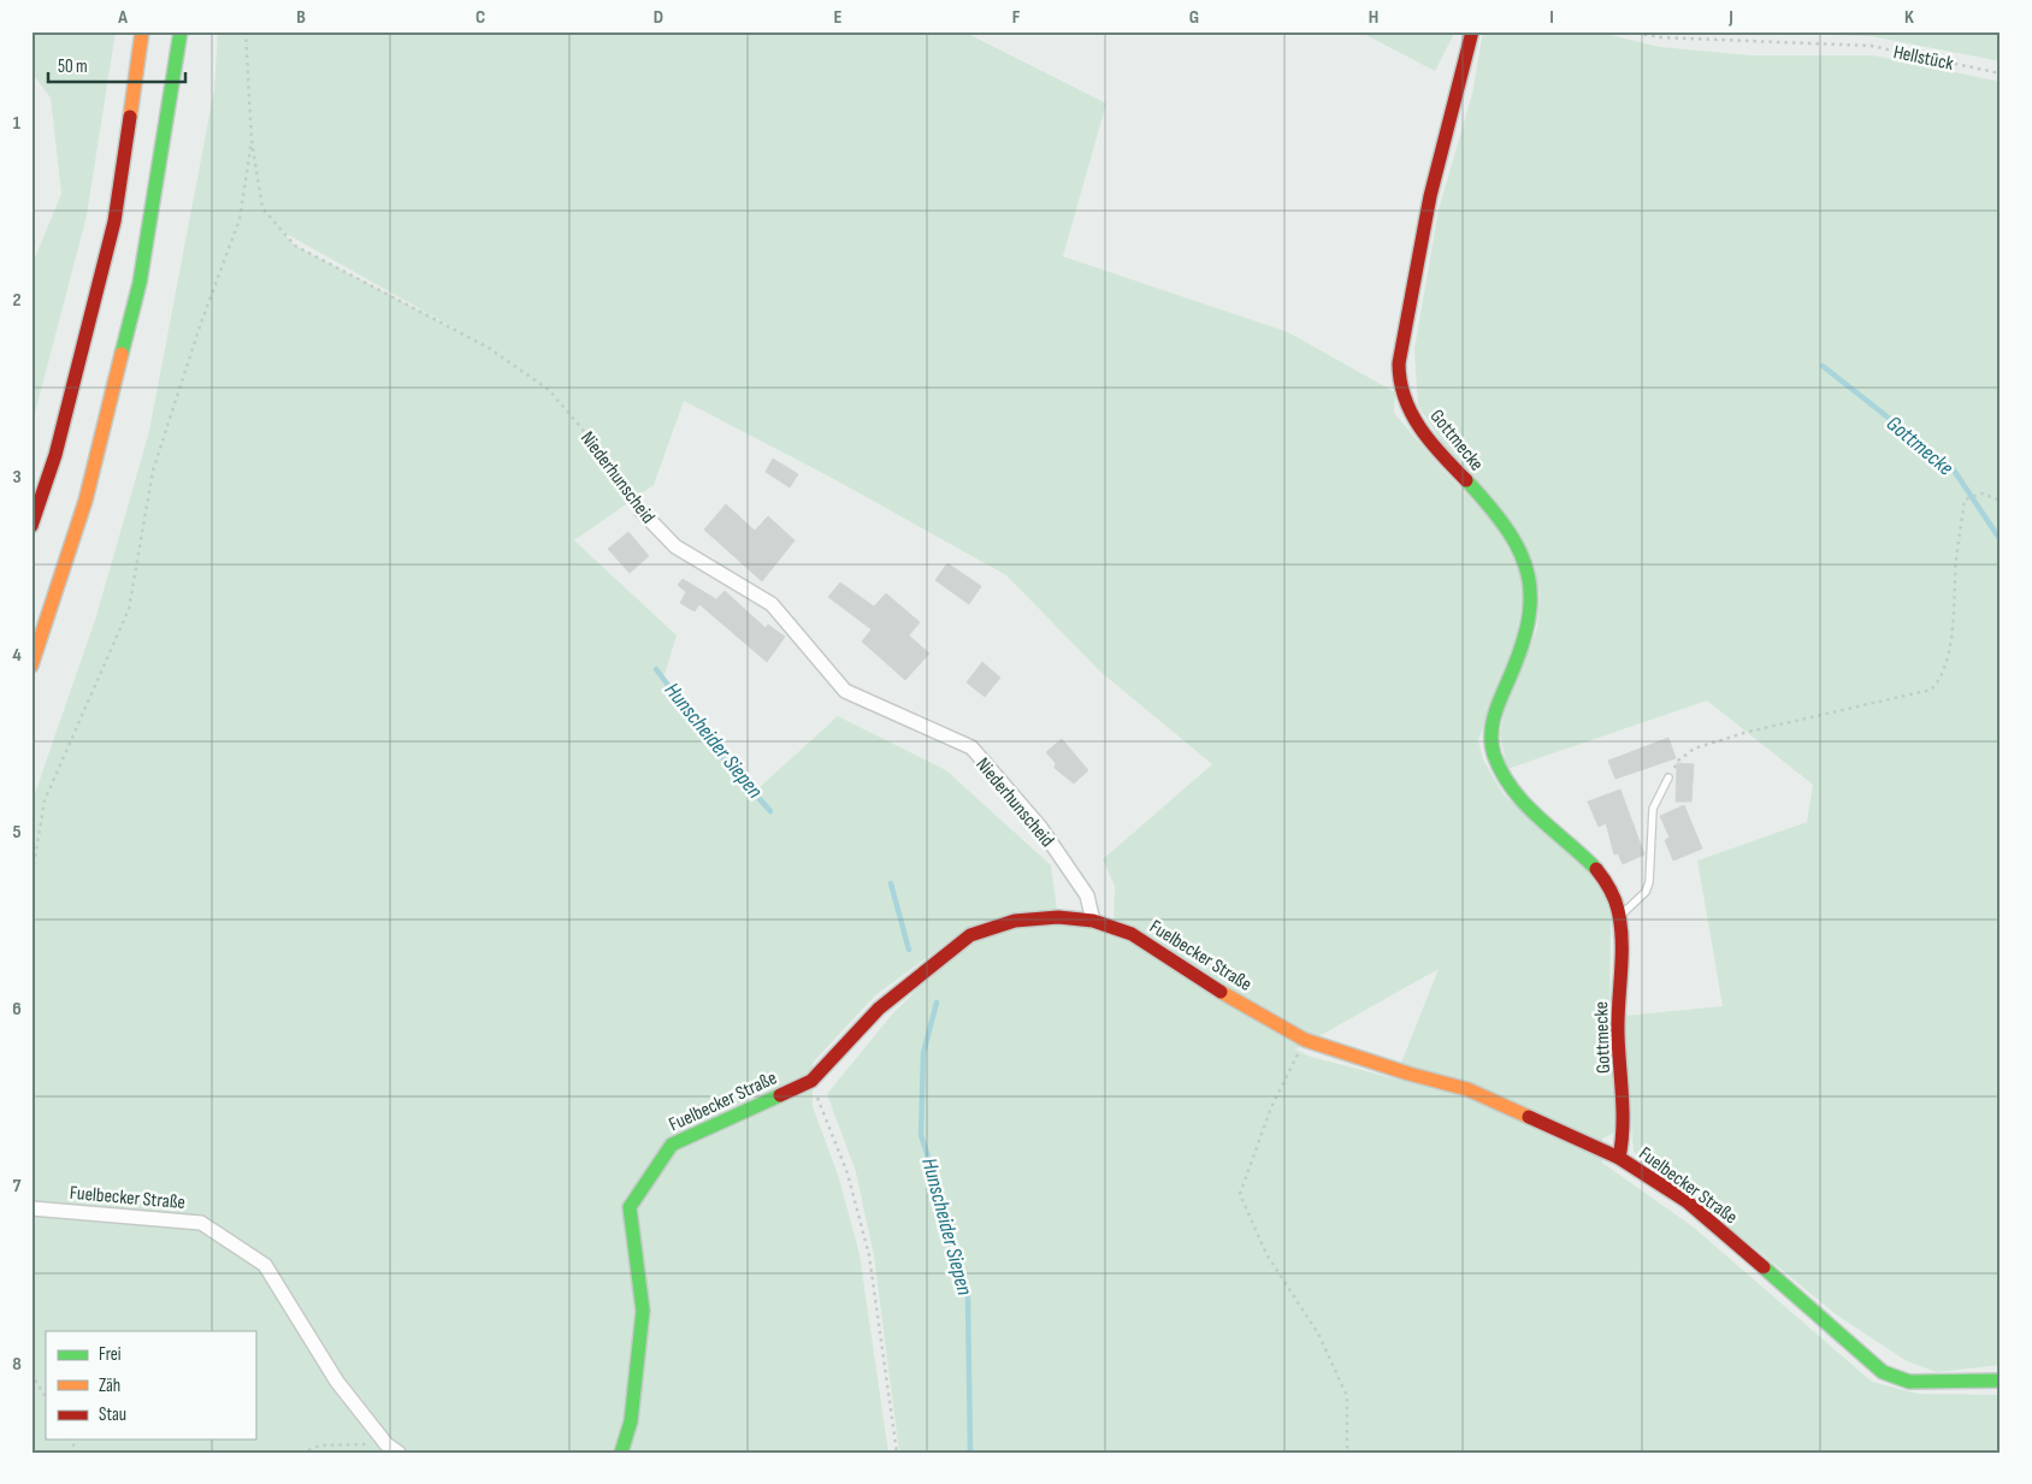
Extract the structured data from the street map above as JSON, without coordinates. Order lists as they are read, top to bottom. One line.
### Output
{"streets":{"main road":["Gottmecke","Fuelbecker Straße"],"street":["Niederhunscheid"],"path":["Hellstück"]},"crossings":[["Gottmecke","Fuelbecker Straße"],["Niederhunscheid","Fuelbecker Straße"]],"water":["Gottmecke","Hunscheider Siepen"],"legend":["Frei","Zäh","Stau"],"scale_bar":"50 m","grid":{"columns":["A","B","C","D","E","F","G","H","I","J","K"],"rows":["1","2","3","4","5","6","7","8"]}}
